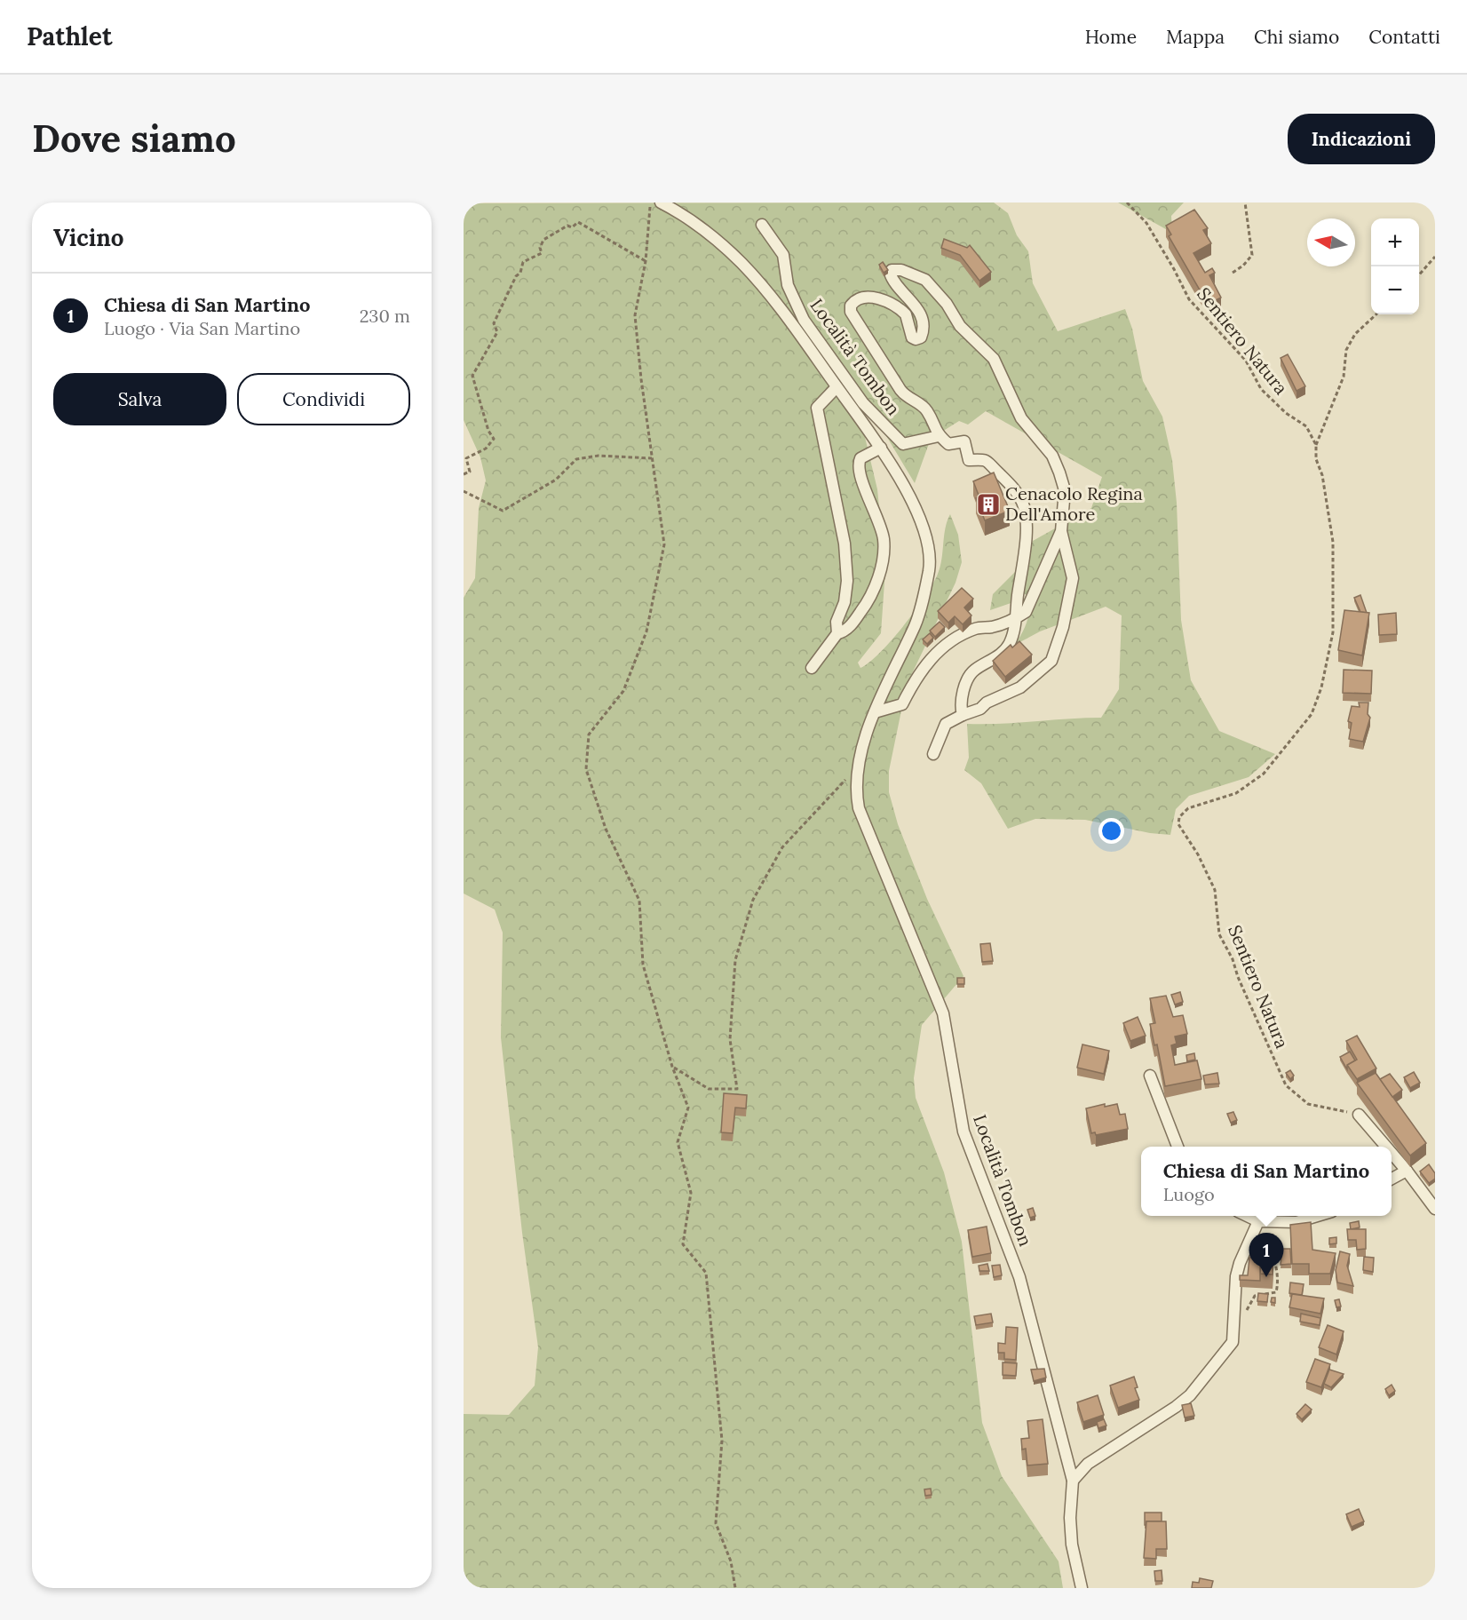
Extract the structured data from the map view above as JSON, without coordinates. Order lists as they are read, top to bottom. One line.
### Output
{"streets":{"street":["Località Tombon"],"path":["Sentiero Natura"]},"places":{"building":["Cenacolo Regina Dell'Amore"]},"north":"left","page":{"header":"Pathlet","nav":["Home","Mappa","Chi siamo","Contatti"],"buttons":["Indicazioni",["Salva","Condividi"]],"title":"Dove siamo","heading":"Vicino","map_buttons":["+","−"],"list":[{"mark":"1","name":"Chiesa di San Martino","note":"Luogo · Via San Martino","value":"230 m"}],"popup":["Chiesa di San Martino","Luogo"],"pins":"1"}}
